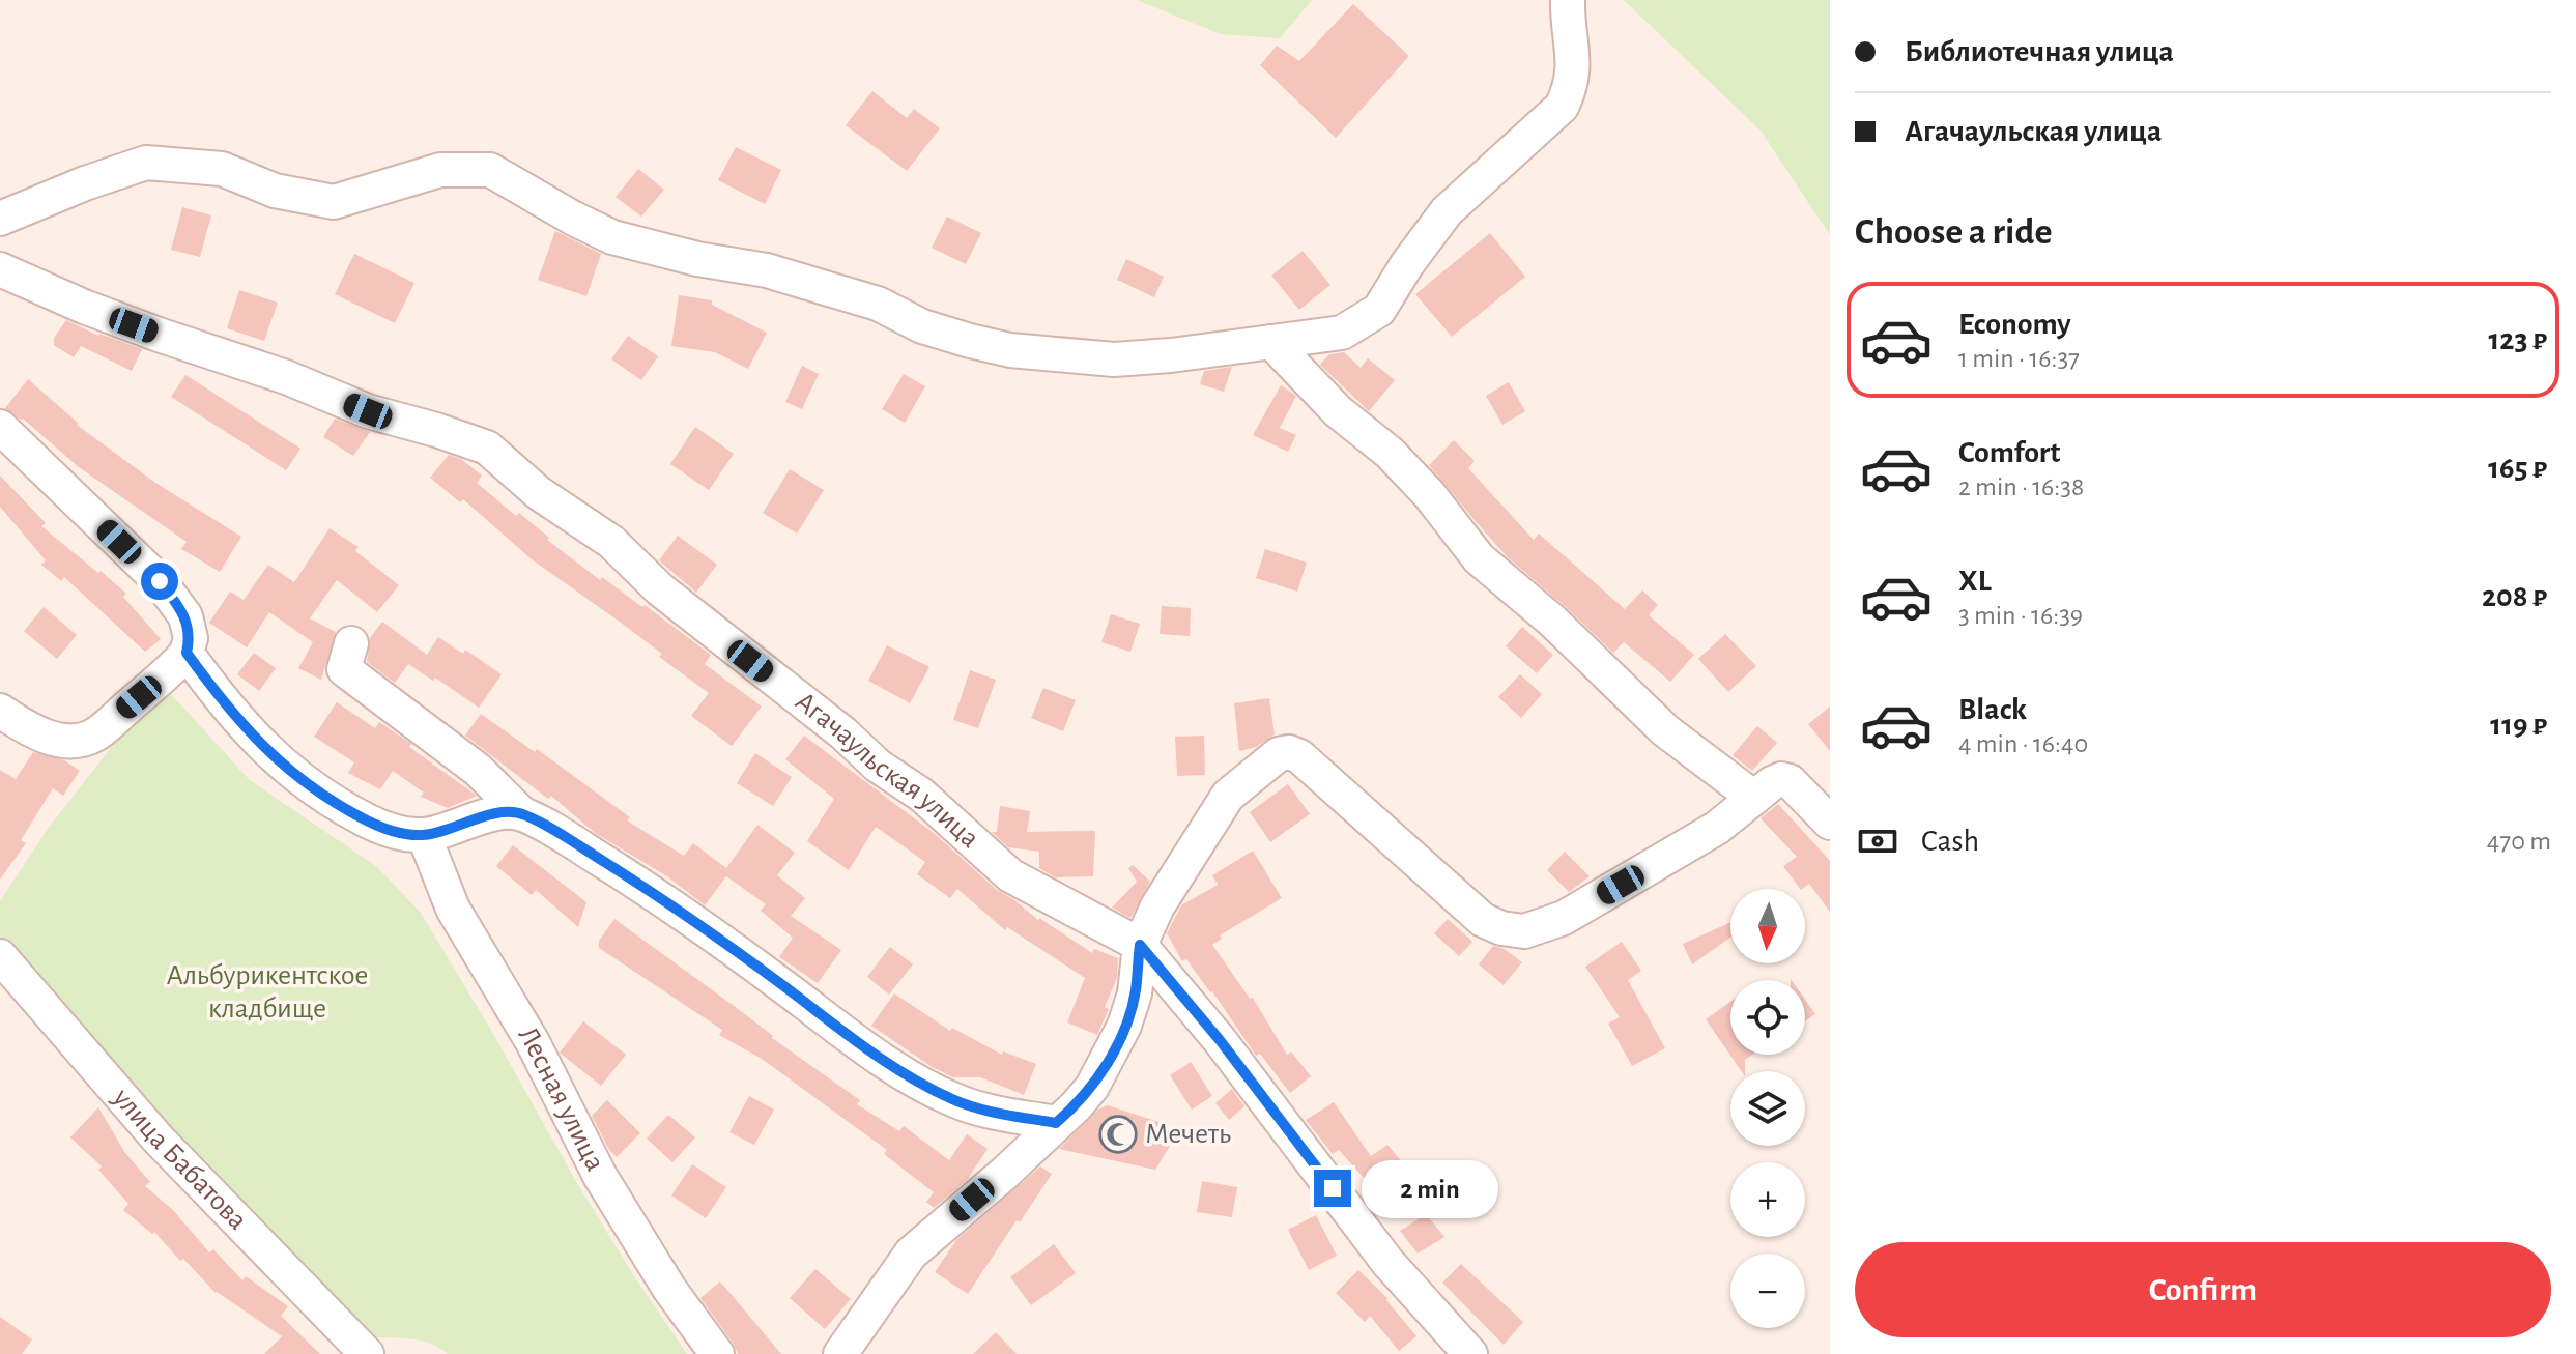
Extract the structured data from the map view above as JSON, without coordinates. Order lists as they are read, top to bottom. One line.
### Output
{"streets":{"street":["Агачаульская улица","Лесная улица","улица Бабатова"]},"parks":["Альбурикентское кладбище"],"places":{"mosque":["Мечеть"]},"north":"bottom","page":{"banner":["Библиотечная улица","Агачаульская улица"],"heading":"Choose a ride","list":[{"name":"Economy","note":"1 min · 16:37","value":"123 ₽"},{"name":"Comfort","note":"2 min · 16:38","value":"165 ₽"},{"name":"XL","note":"3 min · 16:39","value":"208 ₽"},{"name":"Black","note":"4 min · 16:40","value":"119 ₽"}],"pay":["Cash","470 m"],"map_buttons":["+","−"],"bubble":"2 min","buttons":"Confirm"}}
